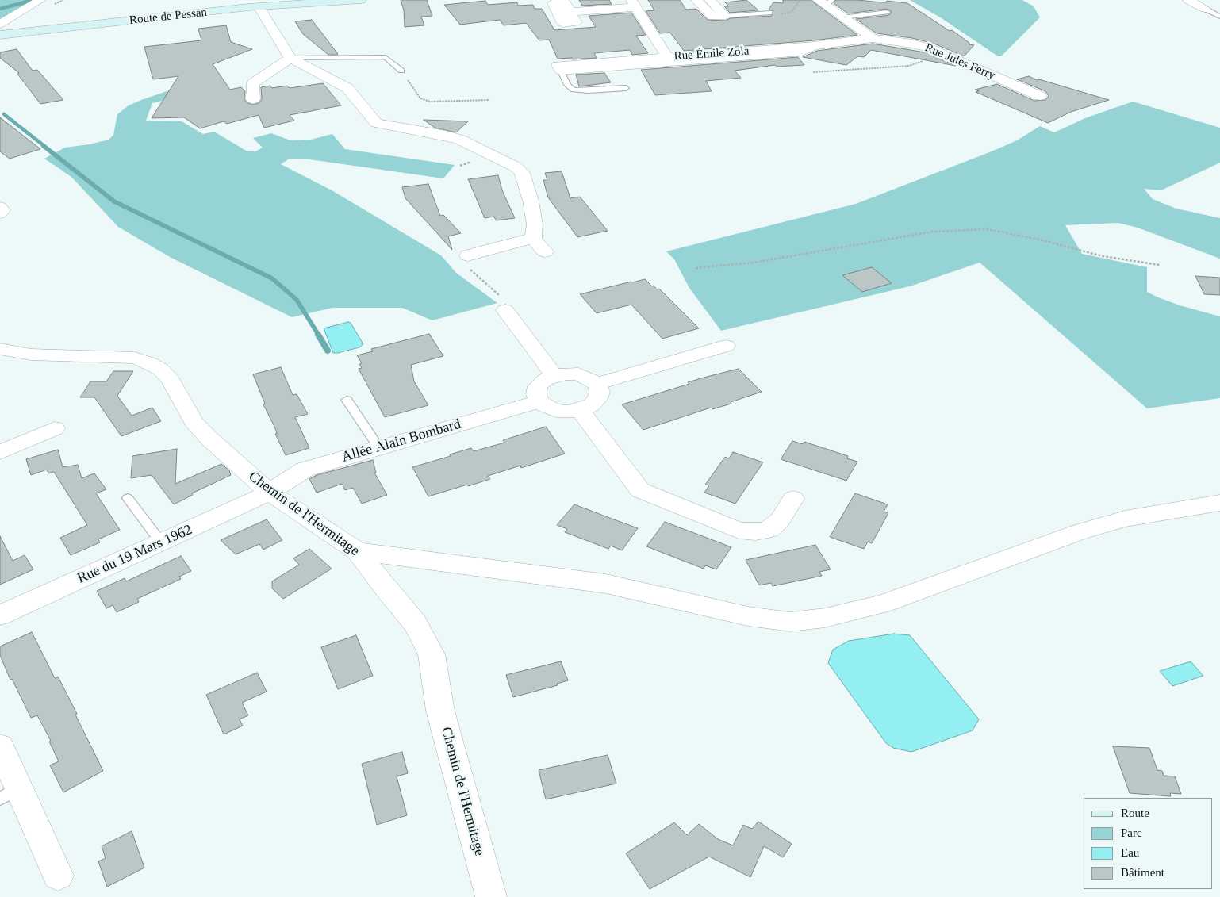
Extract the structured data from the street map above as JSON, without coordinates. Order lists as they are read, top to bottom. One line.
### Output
{"streets":{"main road":["Route de Pessan"],"street":["Rue Émile Zola","Rue Jules Ferry","Allée Alain Bombard","Chemin de l'Hermitage","Rue du 19 Mars 1962"]},"crossings":[["Rue Émile Zola","Rue Jules Ferry"],["Allée Alain Bombard","Chemin de l'Hermitage"],["Allée Alain Bombard","Rue du 19 Mars 1962"],["Chemin de l'Hermitage","Rue du 19 Mars 1962"]],"legend":["Route","Parc","Eau","Bâtiment"]}
